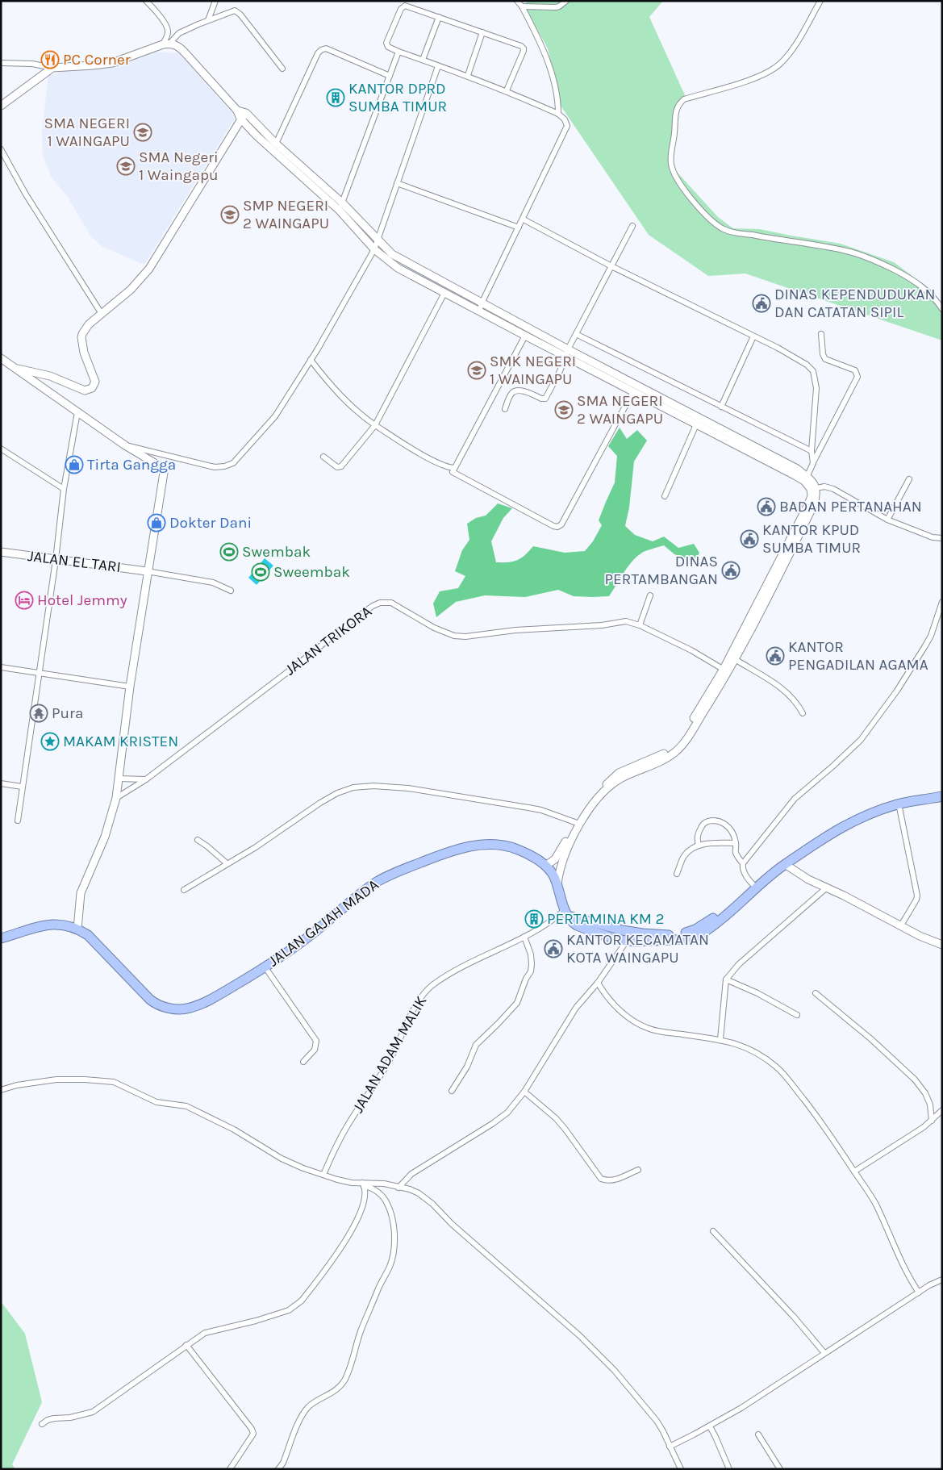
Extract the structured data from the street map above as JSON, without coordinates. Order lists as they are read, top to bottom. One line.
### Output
{"streets":{"highway":["JALAN GAJAH MADA"],"main road":["JALAN EL TARI"],"street":["JALAN TRIKORA","JALAN ADAM MALIK"]},"crossings":[["JALAN GAJAH MADA","JALAN ADAM MALIK"]],"places":{"restaurant":["PC Corner"],"building":["KANTOR DPRD SUMBA TIMUR","PERTAMINA KM 2"],"school or university":["SMA NEGERI 1 WAINGAPU","SMA Negeri 1 Waingapu","SMP NEGERI 2 WAINGAPU","SMK NEGERI 1 WAINGAPU","SMA NEGERI 2 WAINGAPU"],"public building":["DINAS KEPENDUDUKAN DAN CATATAN SIPIL","BADAN PERTANAHAN","KANTOR KPUD SUMBA TIMUR","DINAS PERTAMBANGAN","KANTOR PENGADILAN AGAMA","KANTOR KECAMATAN KOTA WAINGAPU"],"shop":["Tirta Gangga","Dokter Dani"],"sports":["Swembak","Sweembak"],"hotel":["Hotel Jemmy"],"temple":["Pura"],"place":["MAKAM KRISTEN"]}}
